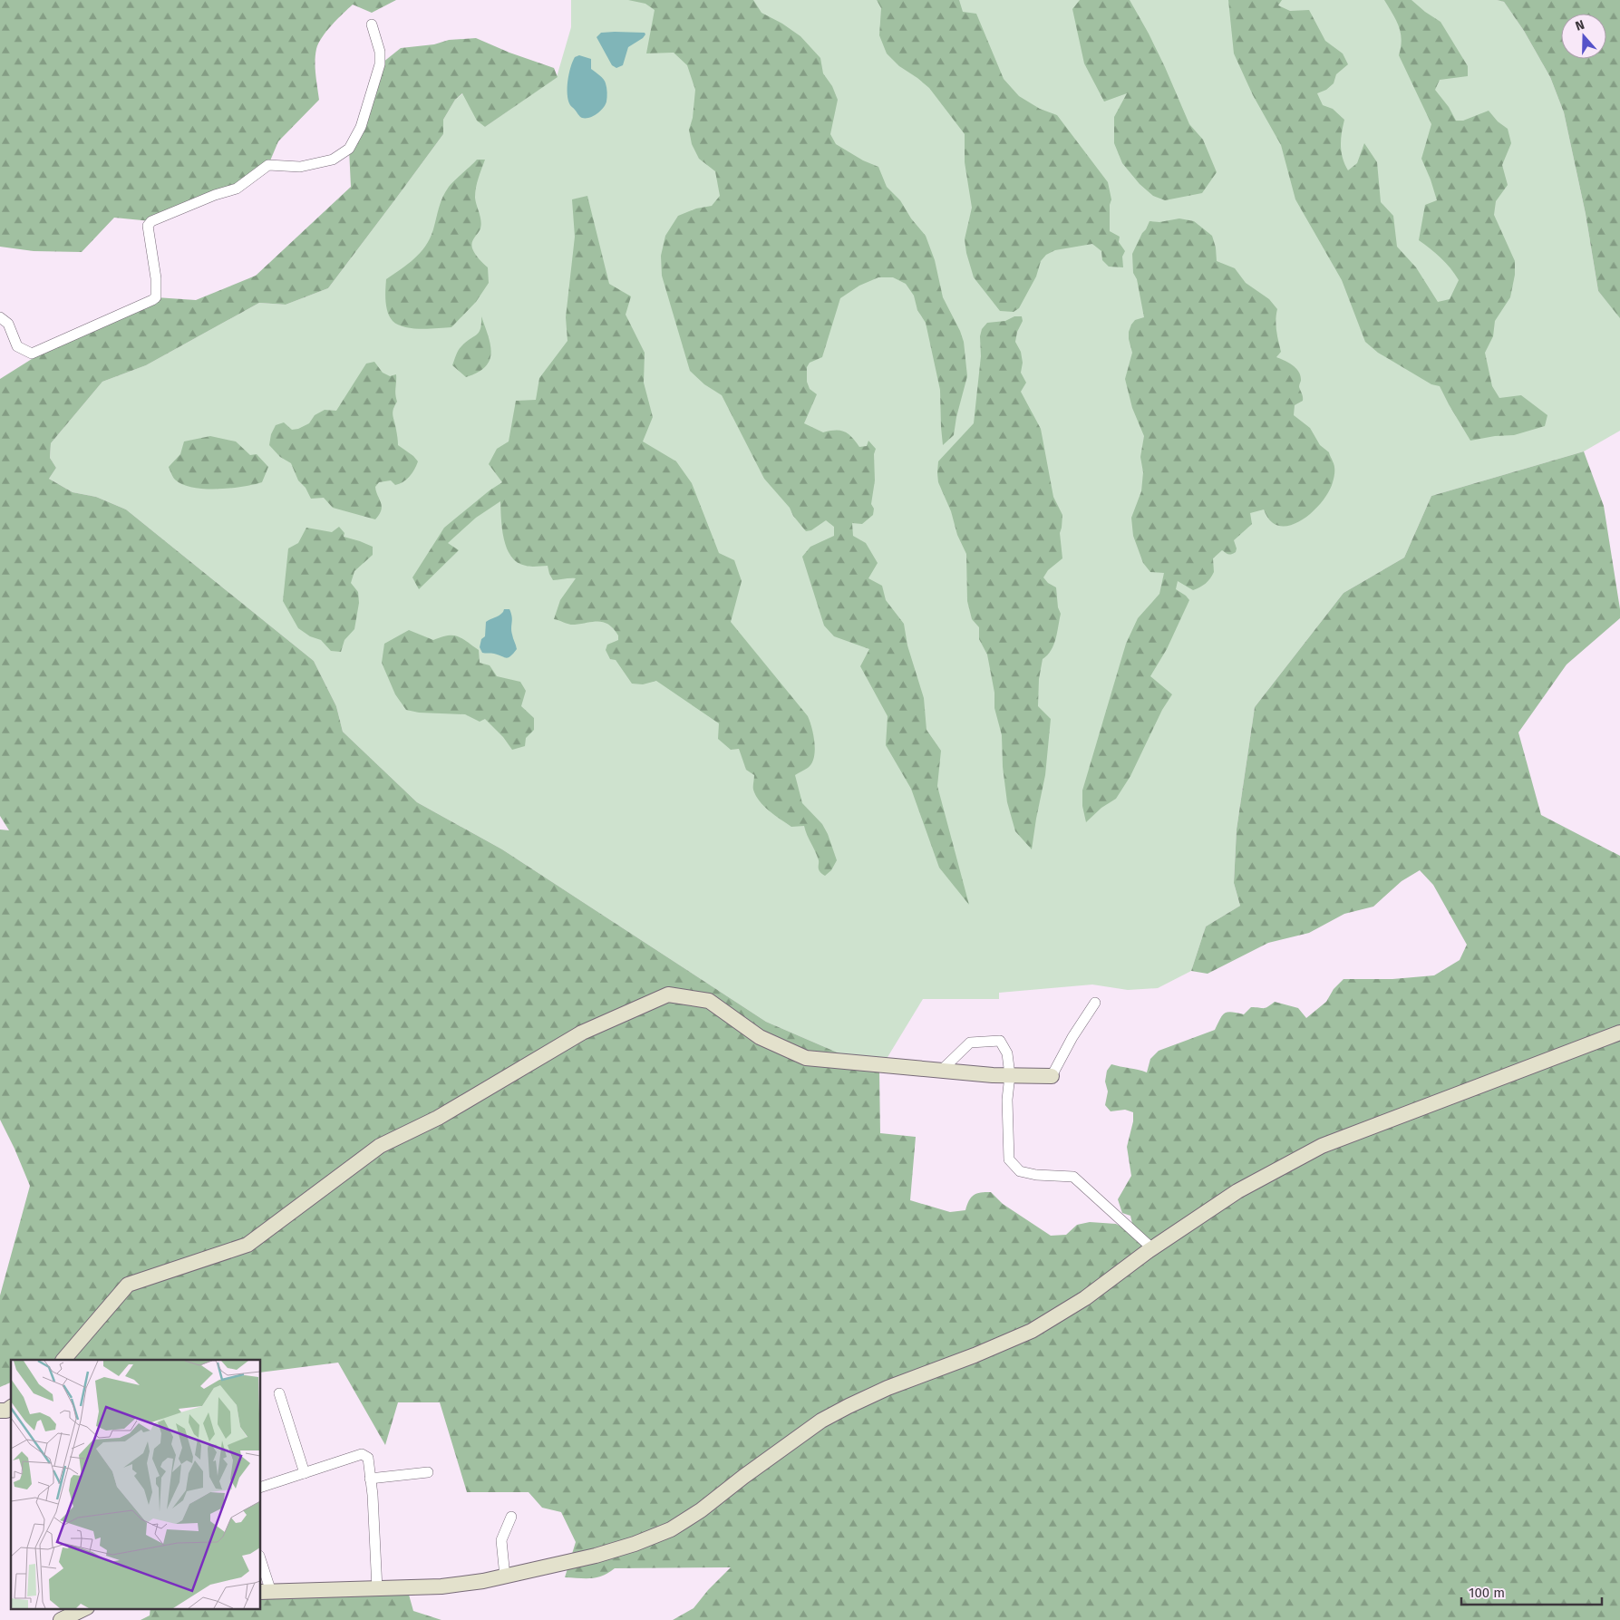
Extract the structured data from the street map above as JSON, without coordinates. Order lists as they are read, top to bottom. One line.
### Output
{"scale_bar":"100 m","north":"top"}
